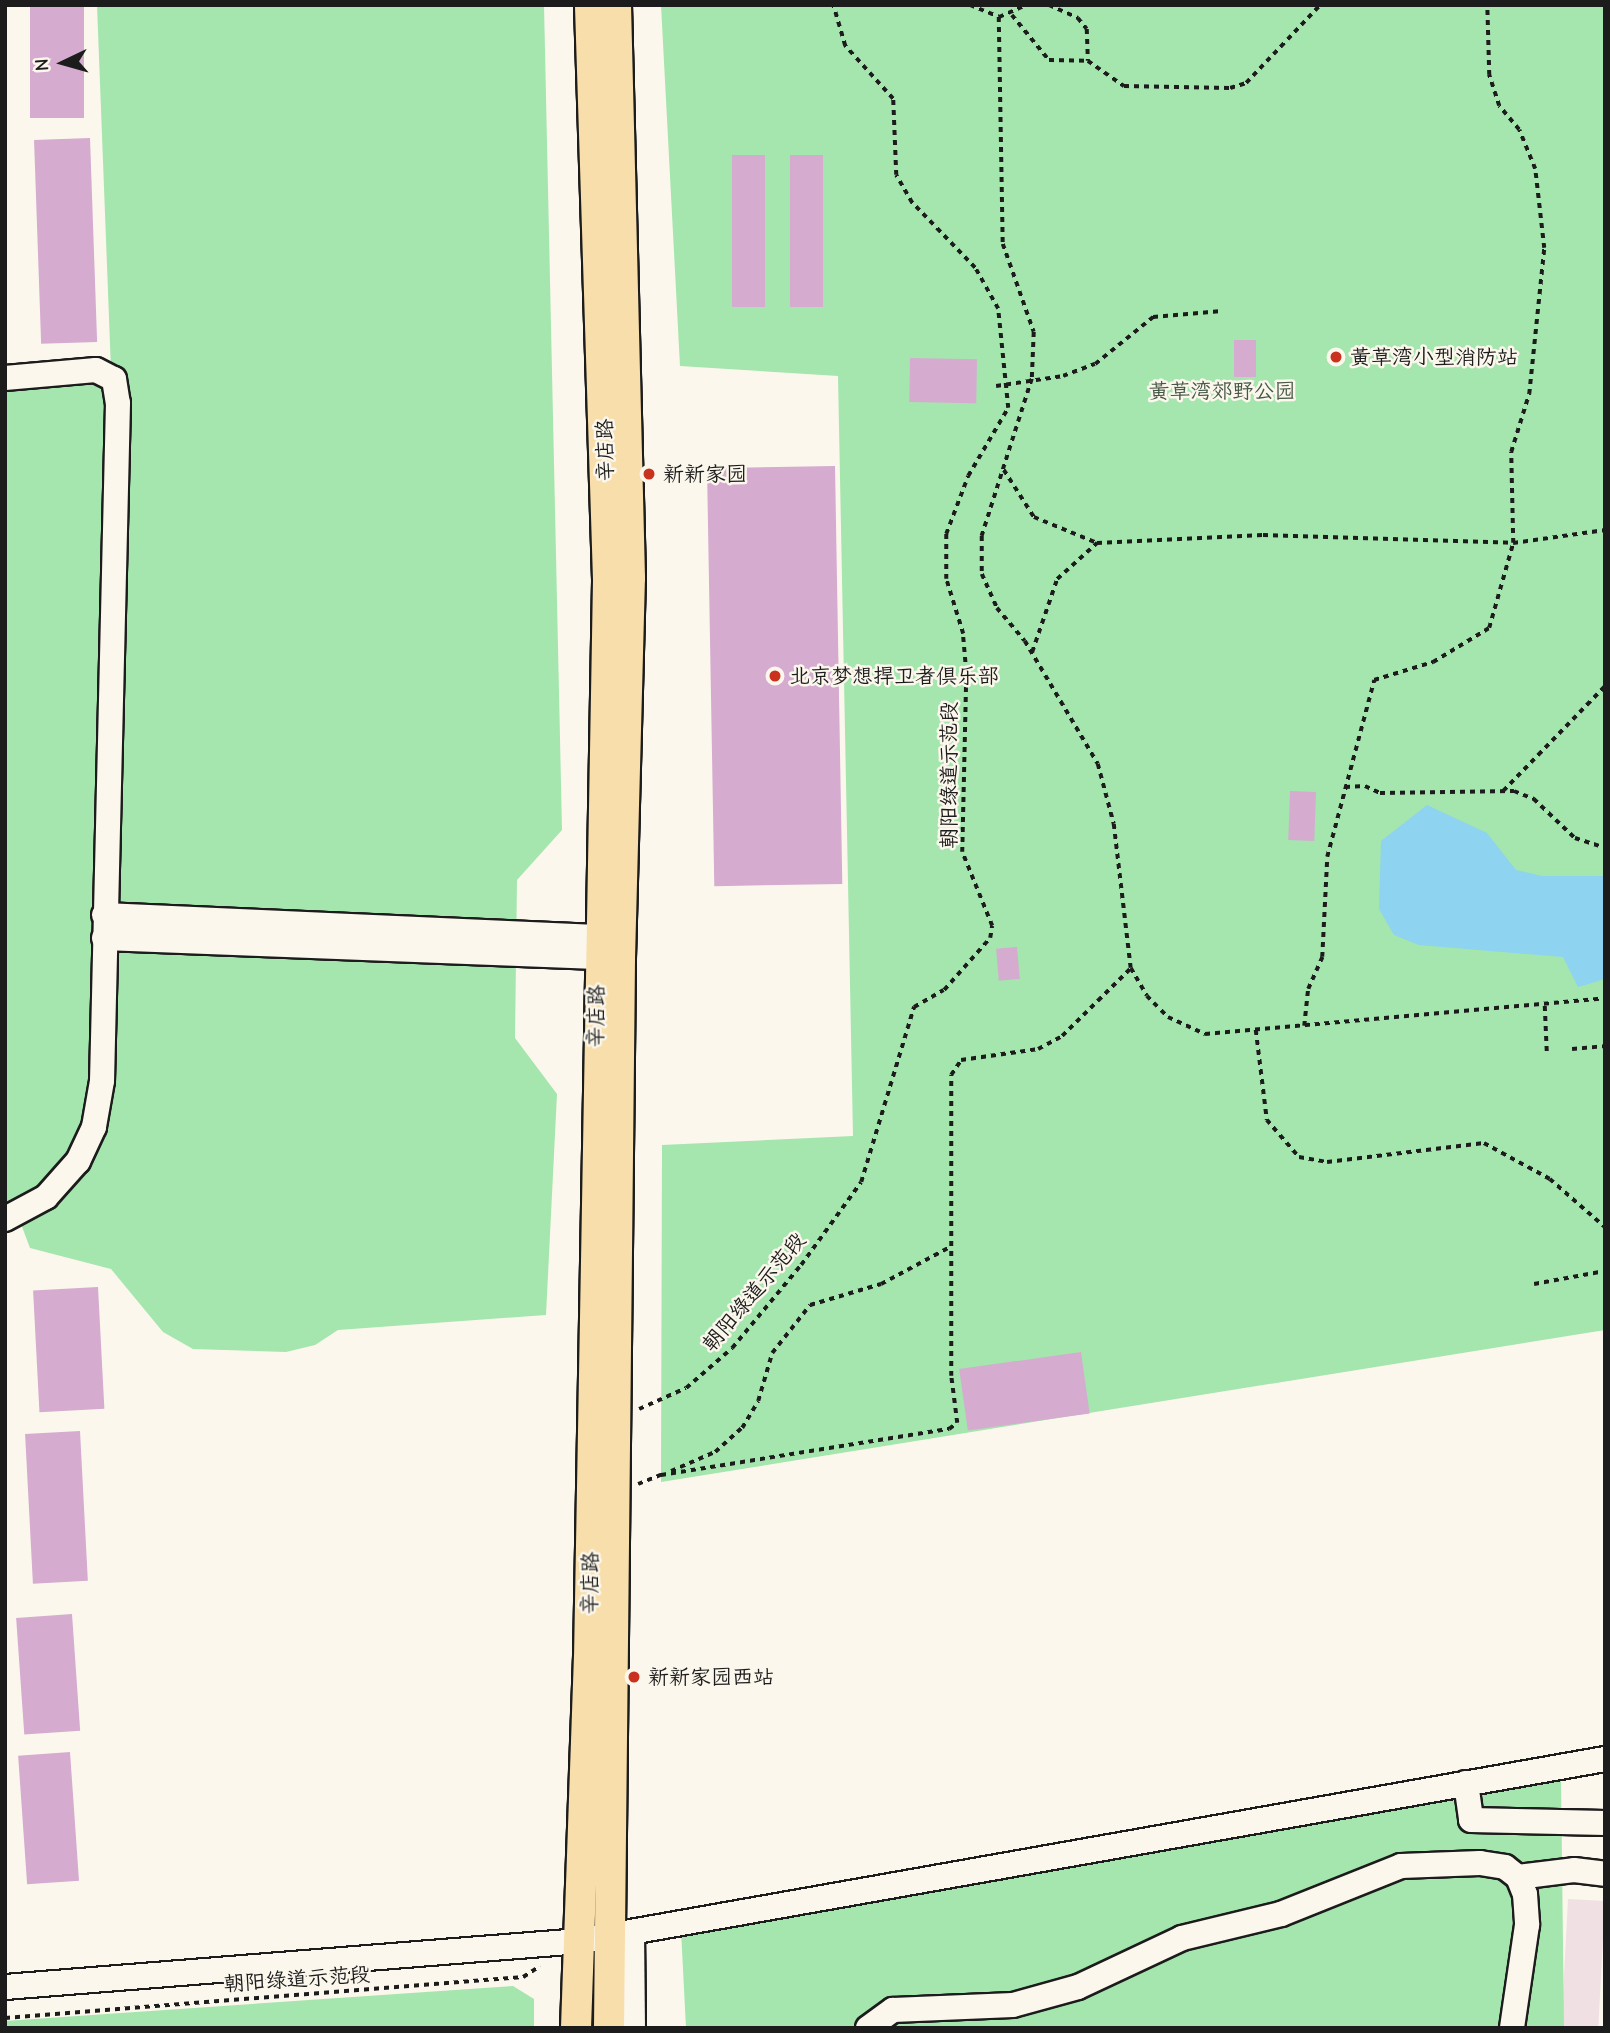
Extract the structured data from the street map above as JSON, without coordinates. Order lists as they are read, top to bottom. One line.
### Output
{"streets":{"main road":["辛店路"],"path":["朝阳绿道示范段"]},"crossings":[["辛店路","朝阳绿道示范段"]],"parks":["黄草湾郊野公园"],"places":["黄草湾小型消防站","新新家园","北京梦想捍卫者俱乐部","新新家园西站"],"north":"left"}
